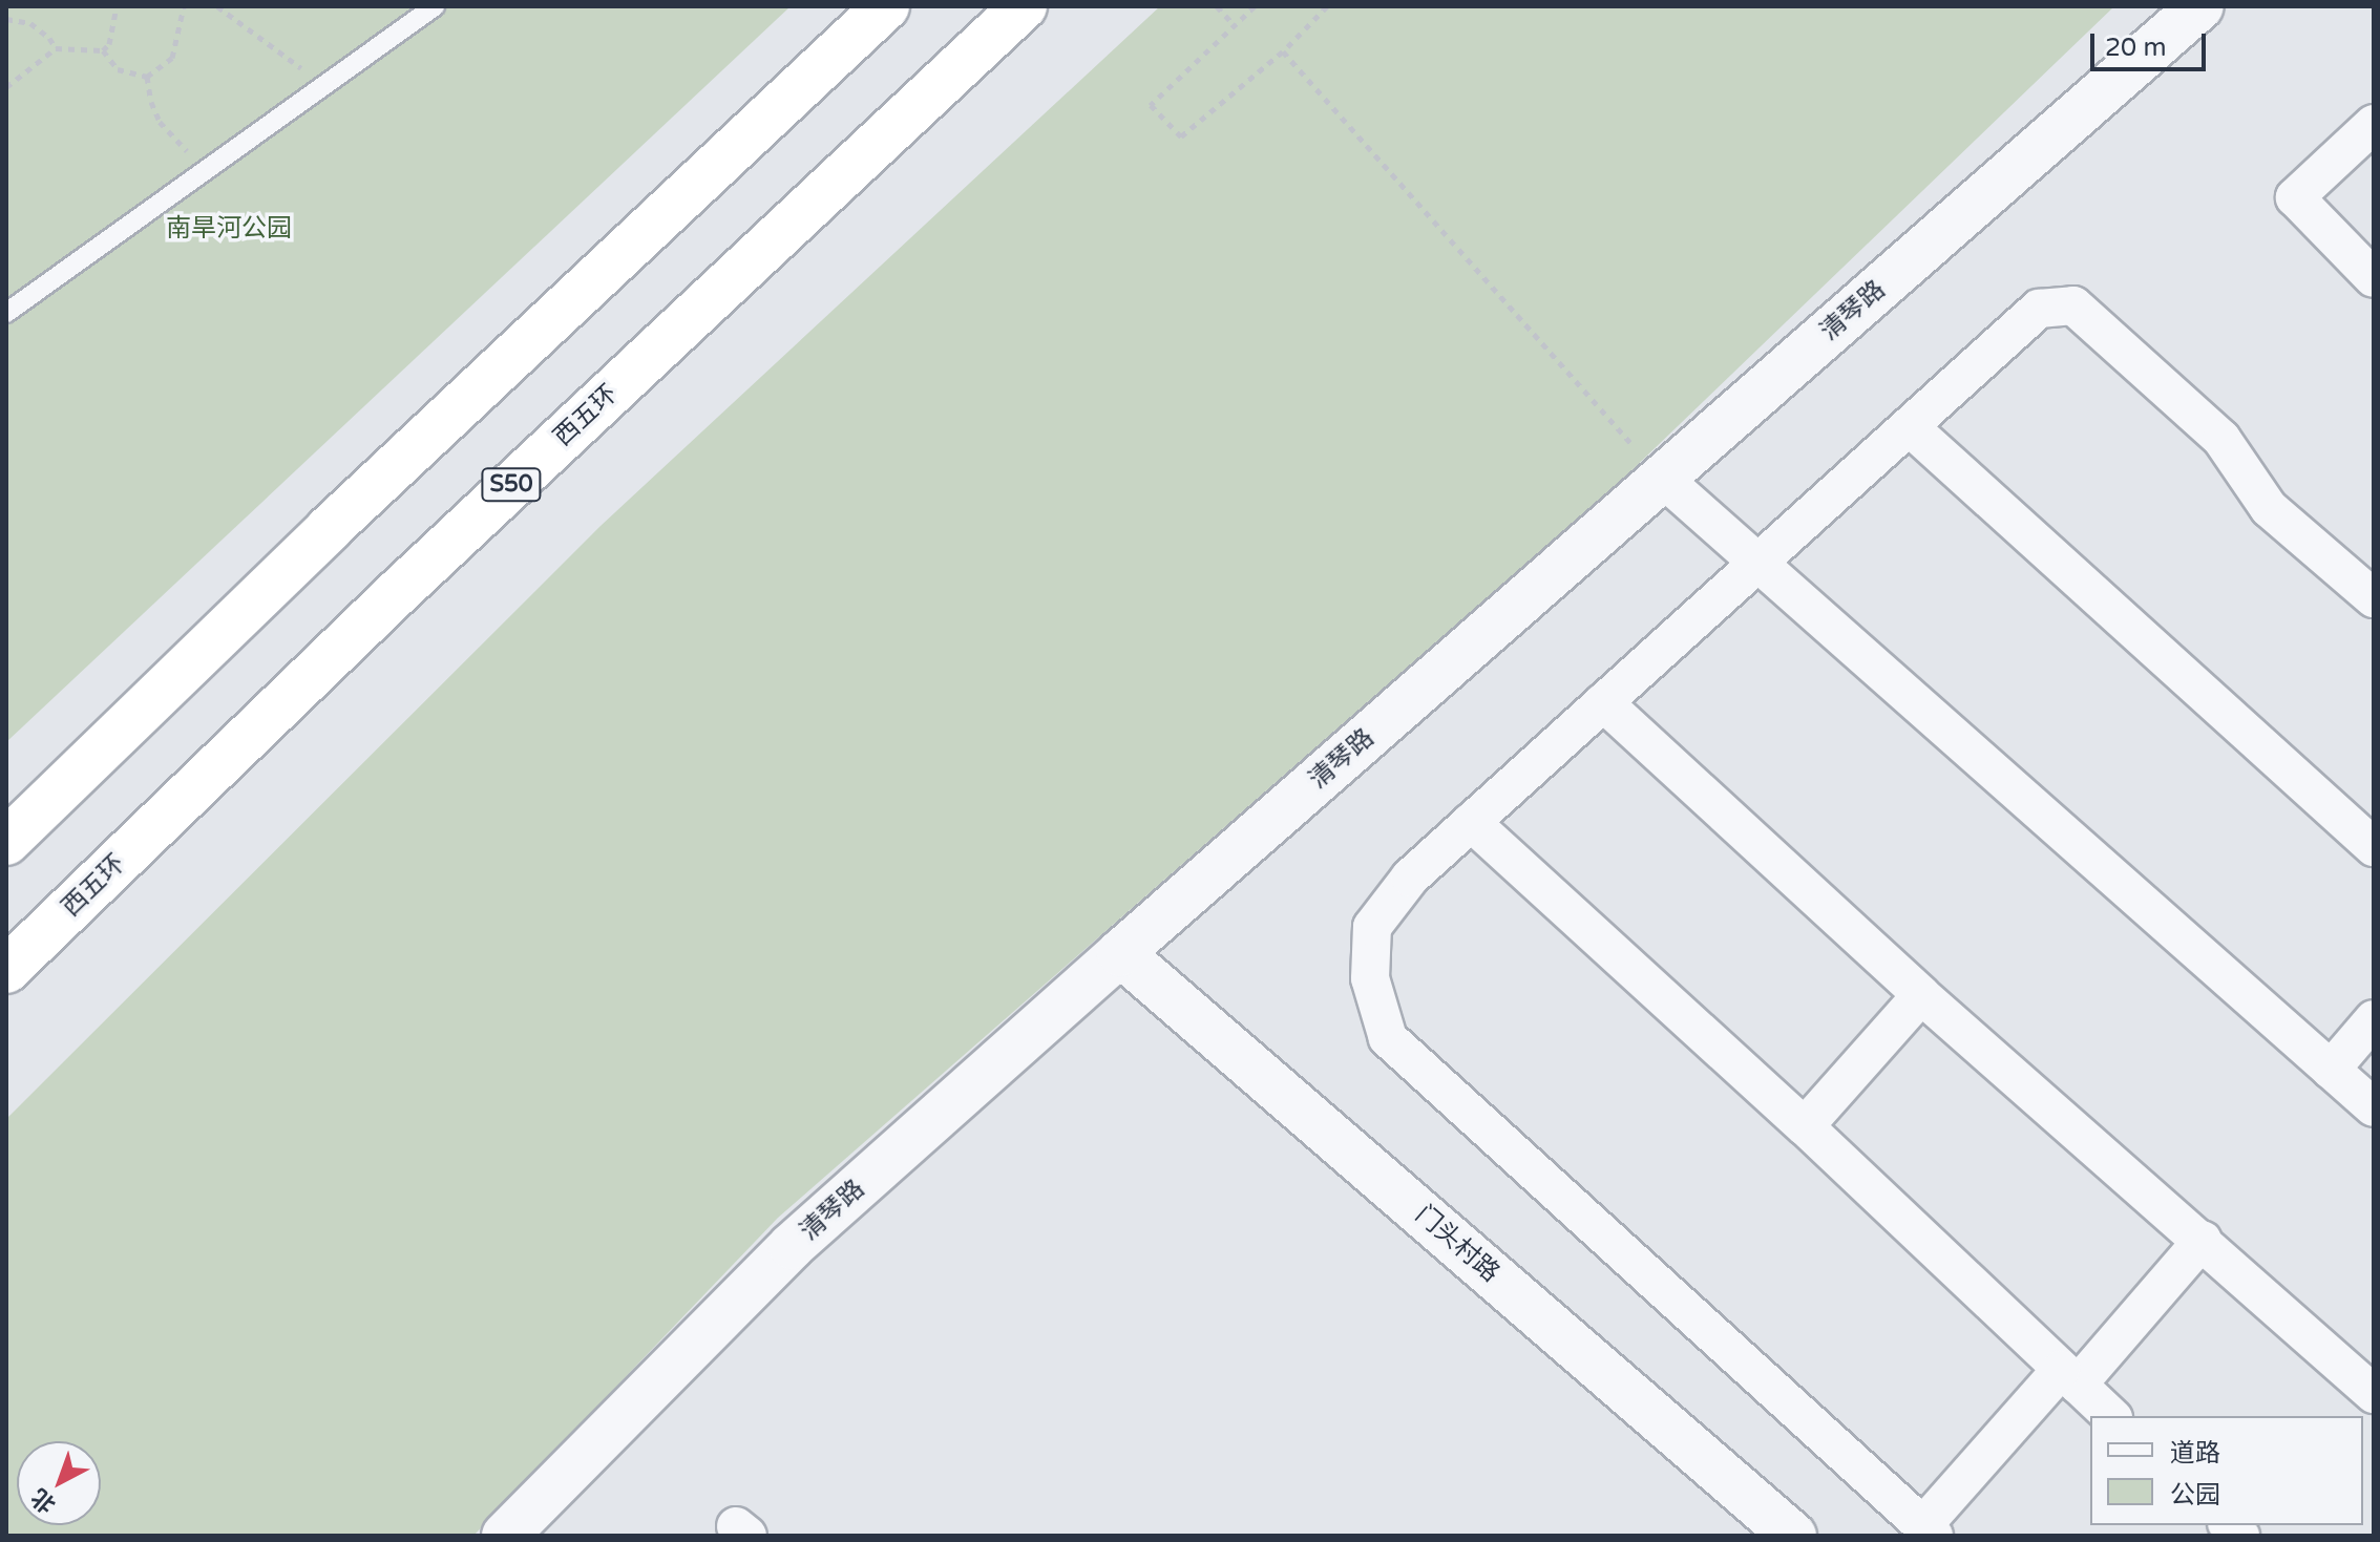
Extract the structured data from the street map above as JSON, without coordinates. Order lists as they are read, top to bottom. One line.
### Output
{"streets":{"highway":["西五环","S50"],"street":["清琴路","门头村路"]},"crossings":[["清琴路","门头村路"]],"parks":["南旱河公园"],"legend":["道路","公园"],"scale_bar":"20 m","north":"bottom left"}
